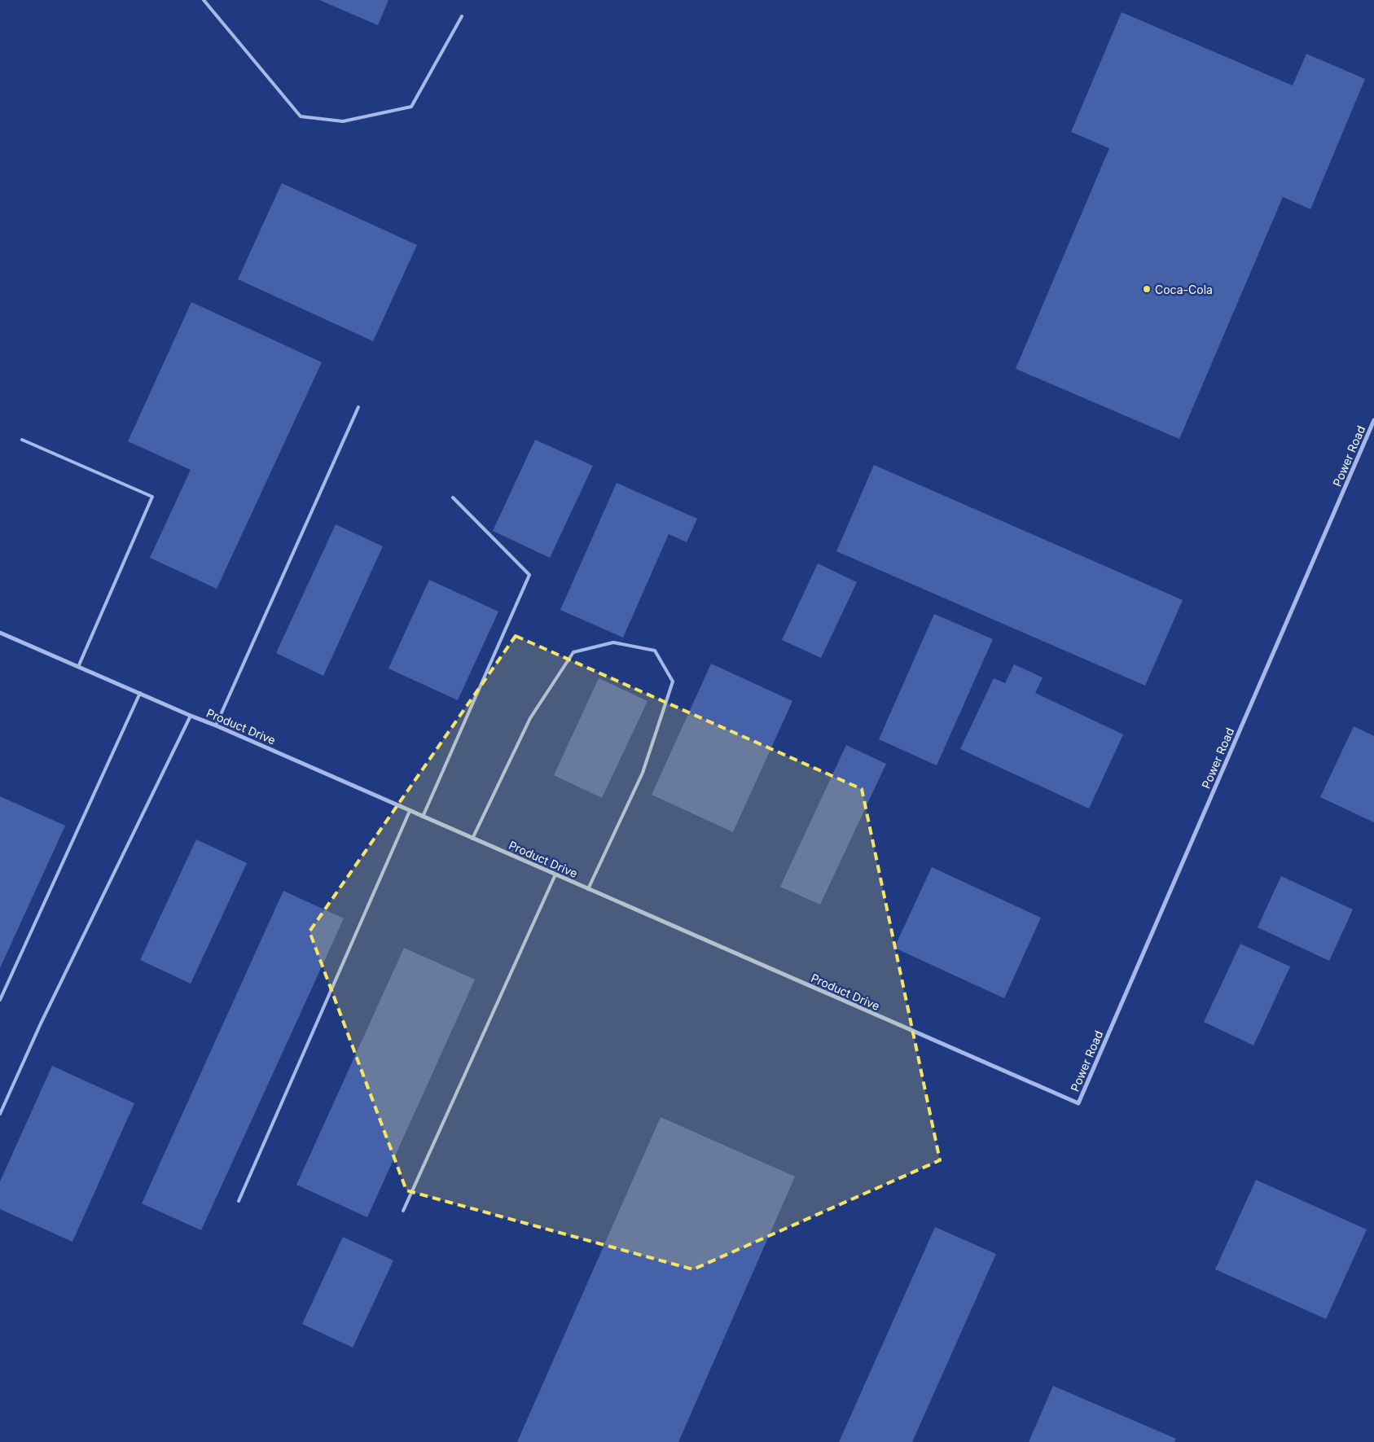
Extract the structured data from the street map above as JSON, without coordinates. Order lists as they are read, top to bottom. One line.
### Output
{"streets":{"street":["Power Road","Product Drive"]},"crossings":[["Power Road","Product Drive"]],"places":["Coca-Cola"]}
